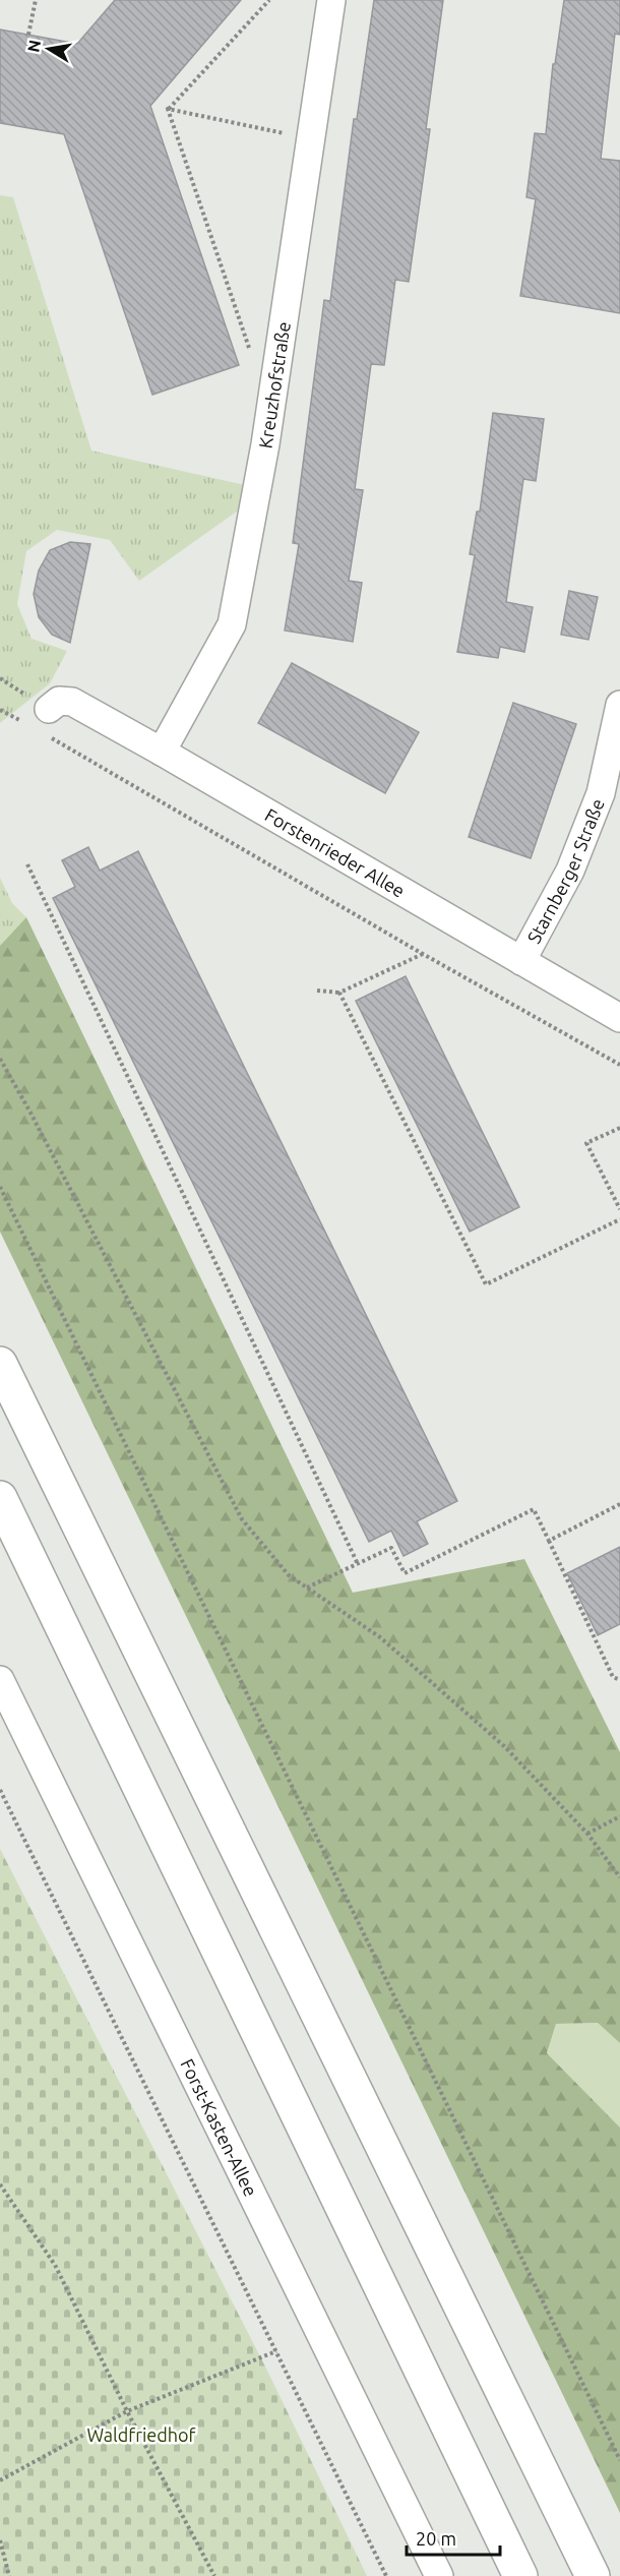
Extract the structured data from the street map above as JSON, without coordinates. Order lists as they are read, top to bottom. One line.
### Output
{"streets":{"street":["Kreuzhofstraße","Forstenrieder Allee","Starnberger Straße","Forst-Kasten-Allee"]},"crossings":[["Kreuzhofstraße","Forstenrieder Allee"],["Forstenrieder Allee","Starnberger Straße"]],"parks":["Waldfriedhof"],"scale_bar":"20 m","north":"left"}
